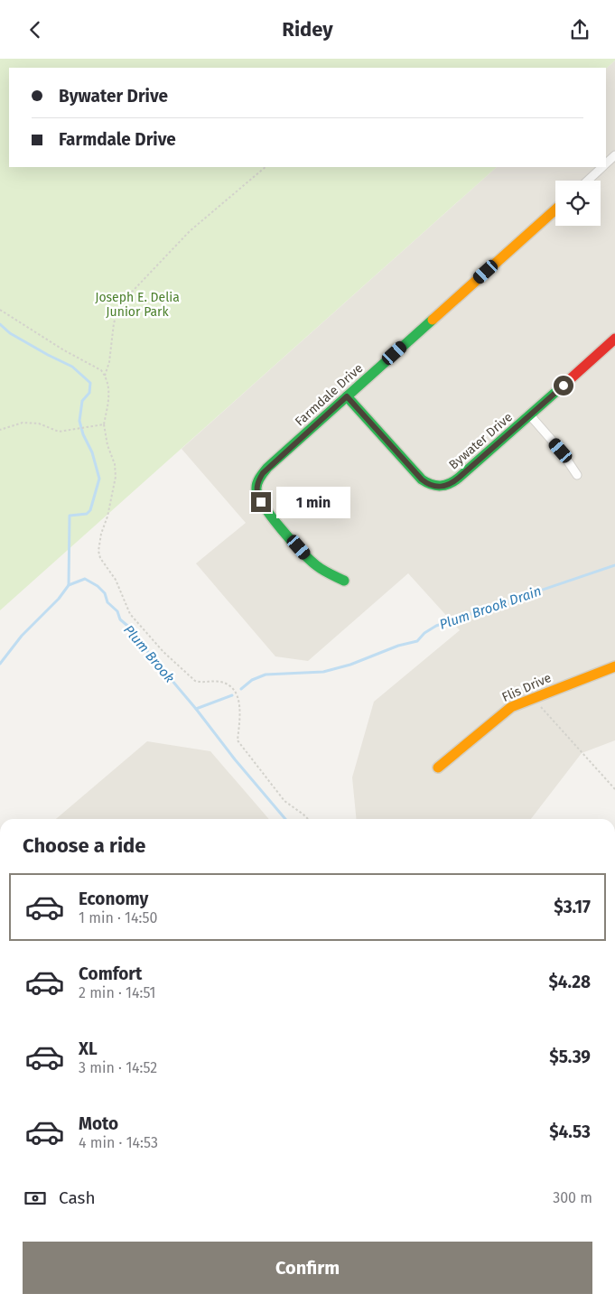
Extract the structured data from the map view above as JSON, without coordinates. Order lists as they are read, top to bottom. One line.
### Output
{"streets":{"street":["Farmdale Drive","Bywater Drive","Flis Drive"]},"crossings":[["Farmdale Drive","Bywater Drive"]],"water":["Plum Brook Drain","Plum Brook"],"parks":["Joseph E. Delia Junior Park"],"page":{"header":"Ridey","banner":["Bywater Drive","Farmdale Drive"],"bubble":"1 min","heading":"Choose a ride","list":[{"name":"Economy","note":"1 min · 14:50","value":"$3.17"},{"name":"Comfort","note":"2 min · 14:51","value":"$4.28"},{"name":"XL","note":"3 min · 14:52","value":"$5.39"},{"name":"Moto","note":"4 min · 14:53","value":"$4.53"}],"pay":["Cash","300 m"],"buttons":"Confirm"}}
